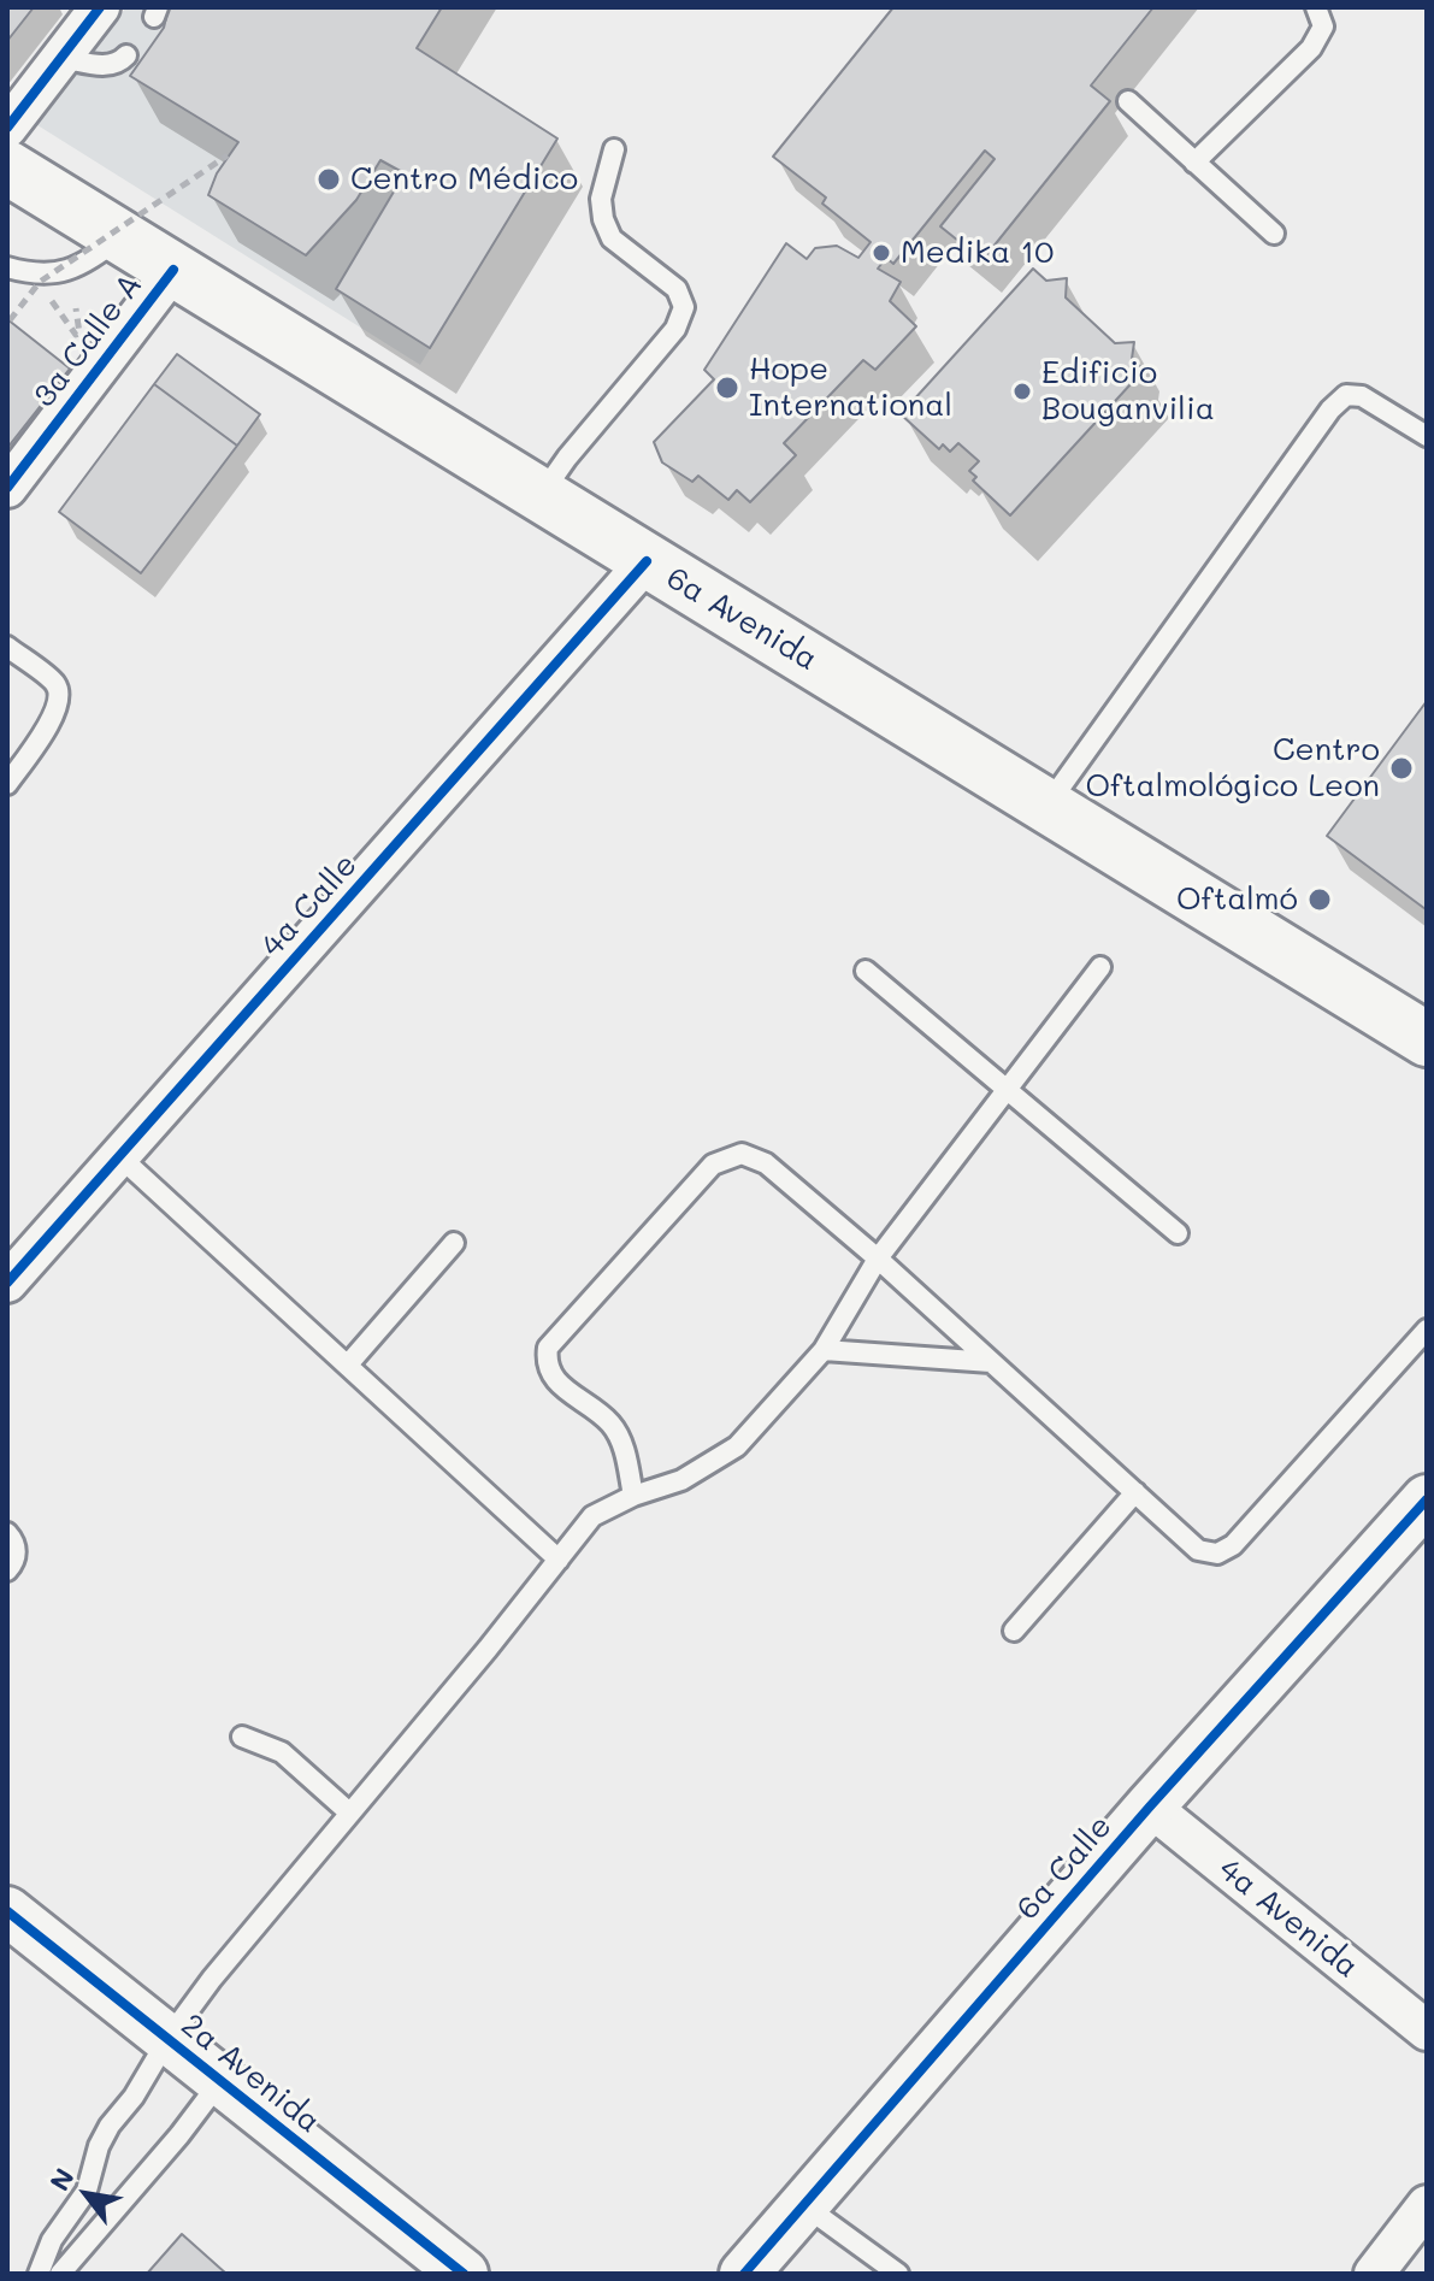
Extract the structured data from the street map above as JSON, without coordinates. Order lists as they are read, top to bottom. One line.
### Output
{"streets":{"main road":["6a Avenida"],"street":["3a Calle A","4a Calle","6a Calle","4a Avenida","2a Avenida"]},"crossings":[["3a Calle A","6a Avenida"],["6a Avenida","4a Calle"],["6a Calle","4a Avenida"]],"places":["Centro Médico","Medika 10","Hope International","Edificio Bouganvilia","Centro Oftalmológico Leon","Oftalmó"],"north":"top left"}
